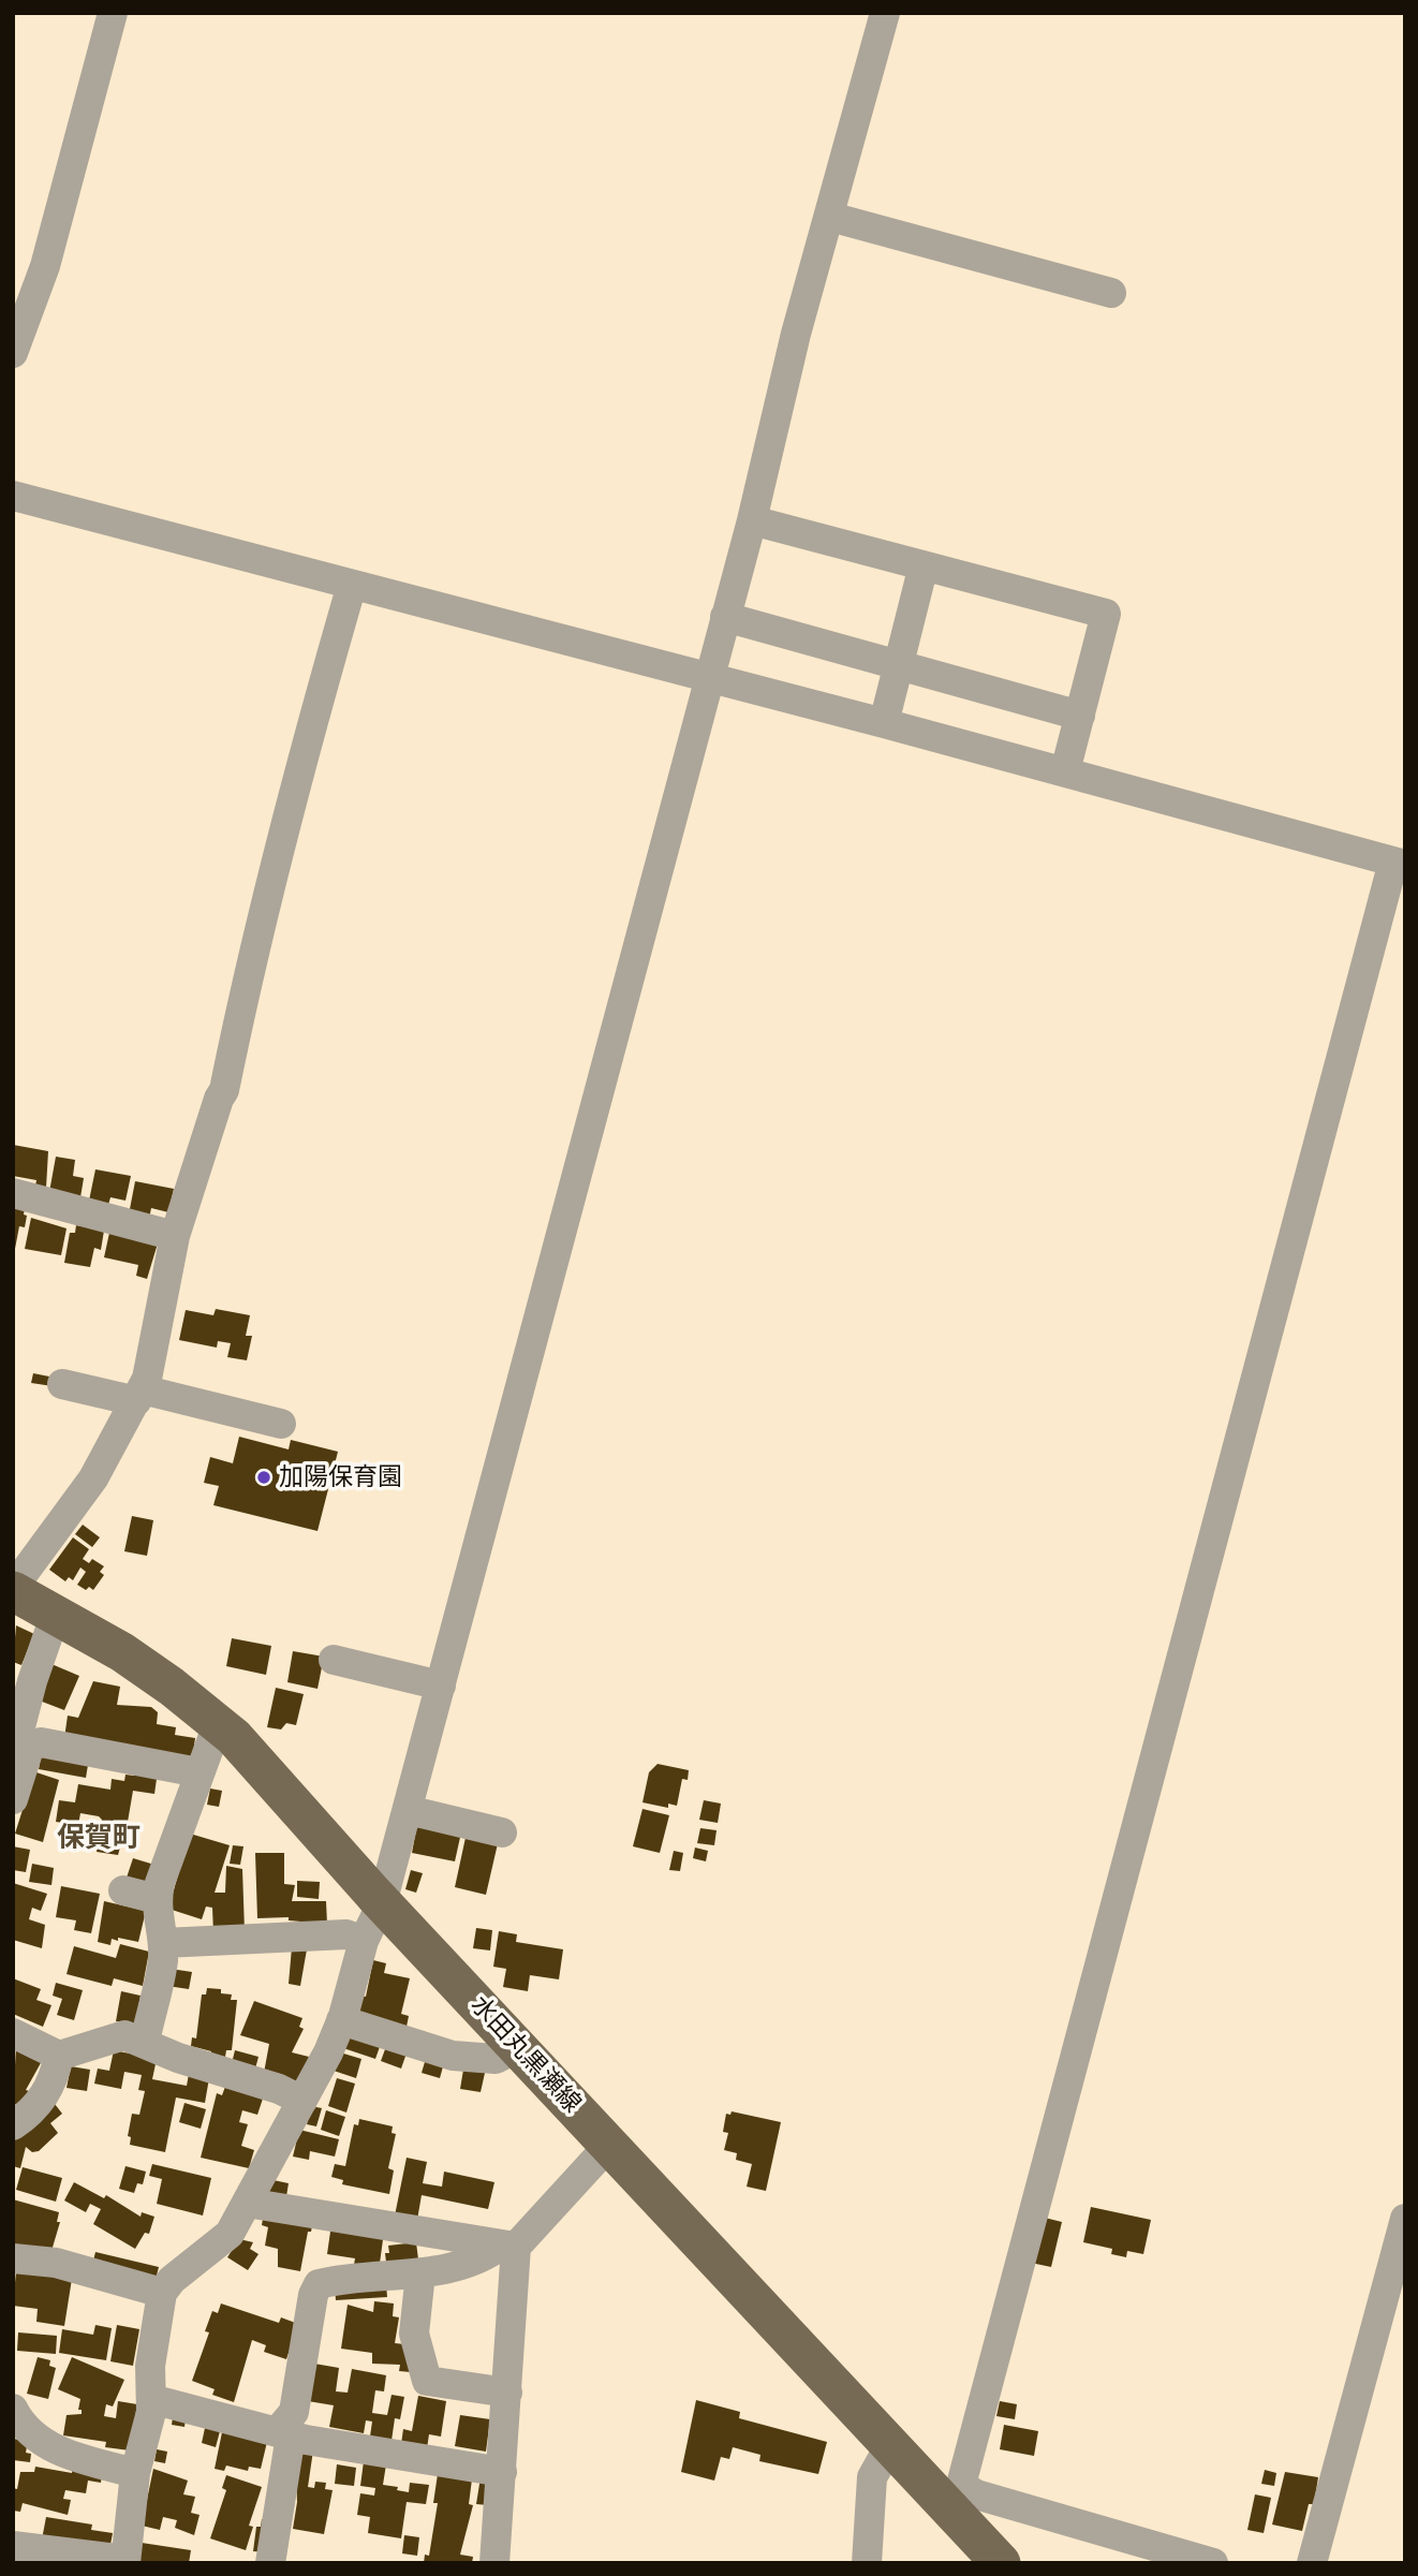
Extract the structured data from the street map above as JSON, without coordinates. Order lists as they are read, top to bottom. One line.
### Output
{"streets":{"main road":["水田丸黒瀬線"]},"districts":["保賀町"],"places":["加陽保育園"]}
